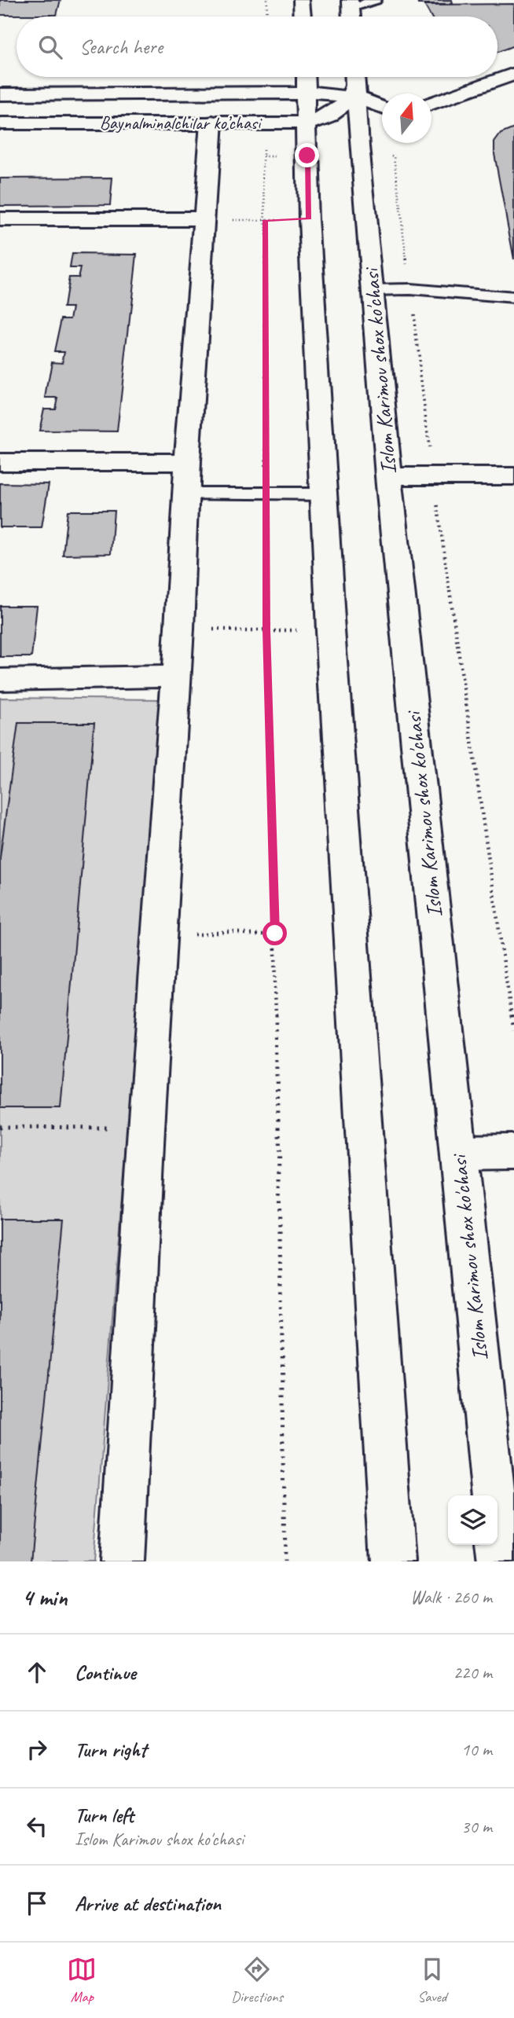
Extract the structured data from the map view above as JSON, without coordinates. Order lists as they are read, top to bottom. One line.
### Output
{"streets":{"main road":["Baynalminalchilar ko’chasi","Islom Karimov shox ko'chasi"]},"crossings":[["Baynalminalchilar ko’chasi","Islom Karimov shox ko'chasi"]],"north":"top","page":{"search":"Search here","heading":["4 min","Walk · 260 m"],"list":[["Continue","220 m"],["Turn right","10 m"],["Turn left","Islom Karimov shox ko'chasi","30 m"],"Arrive at destination"],"nav":["Map","Directions","Saved"]}}
